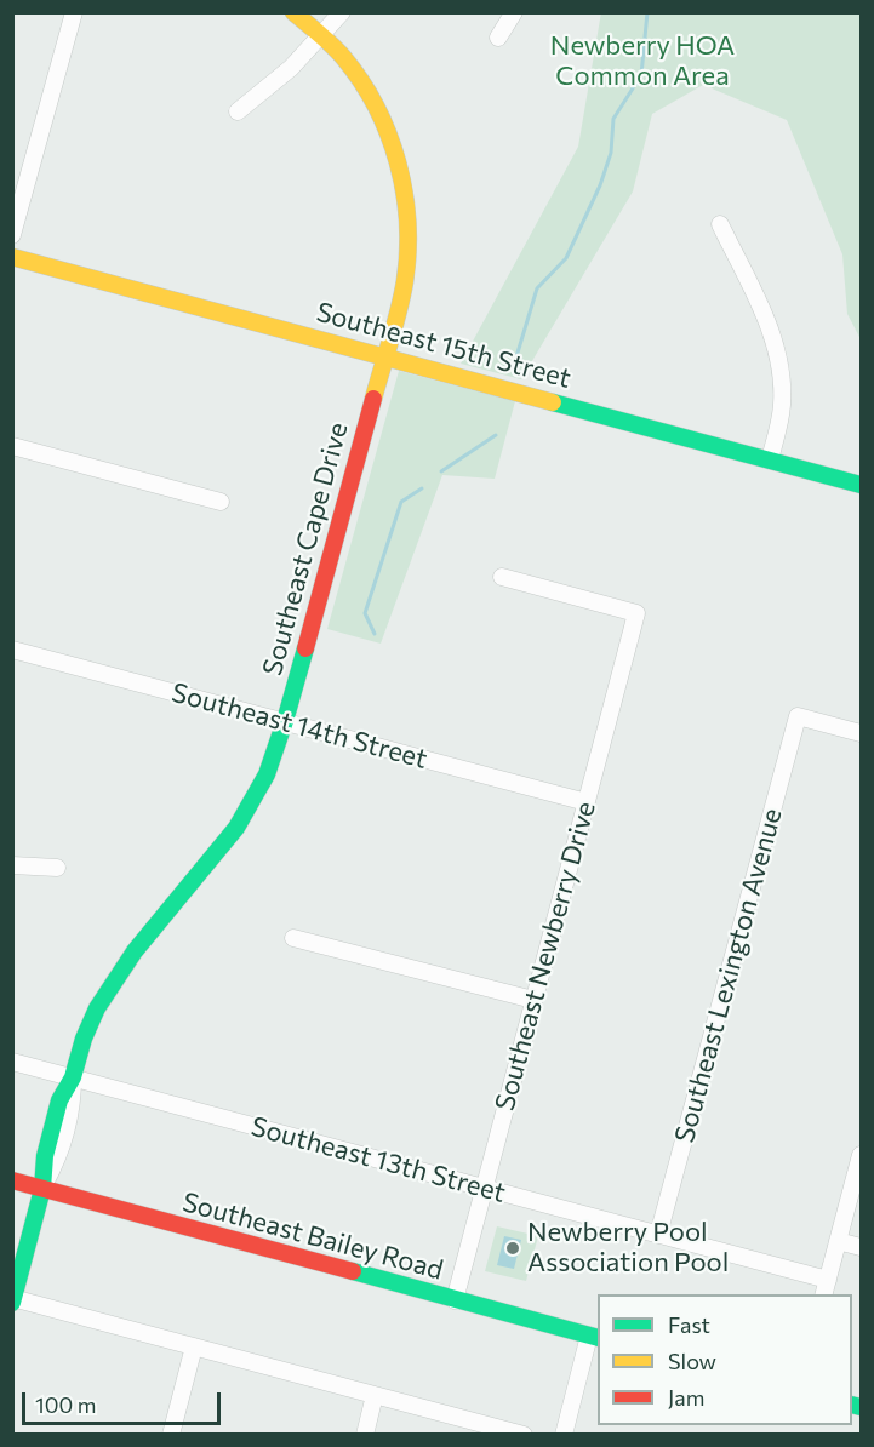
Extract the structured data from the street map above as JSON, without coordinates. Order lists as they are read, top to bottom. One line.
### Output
{"streets":{"street":["Southeast 15th Street","Southeast Cape Drive","Southeast 14th Street","Southeast Newberry Drive","Southeast Lexington Avenue","Southeast 13th Street","Southeast Bailey Road"]},"crossings":[["Southeast 15th Street","Southeast Cape Drive"],["Southeast Cape Drive","Southeast 14th Street"],["Southeast Cape Drive","Southeast 13th Street"],["Southeast Cape Drive","Southeast Bailey Road"],["Southeast 14th Street","Southeast Newberry Drive"],["Southeast Newberry Drive","Southeast 13th Street"],["Southeast Newberry Drive","Southeast Bailey Road"],["Southeast Lexington Avenue","Southeast 13th Street"]],"parks":["Newberry HOA Common Area"],"places":["Newberry Pool Association Pool"],"legend":["Fast","Slow","Jam"],"scale_bar":"100 m"}
